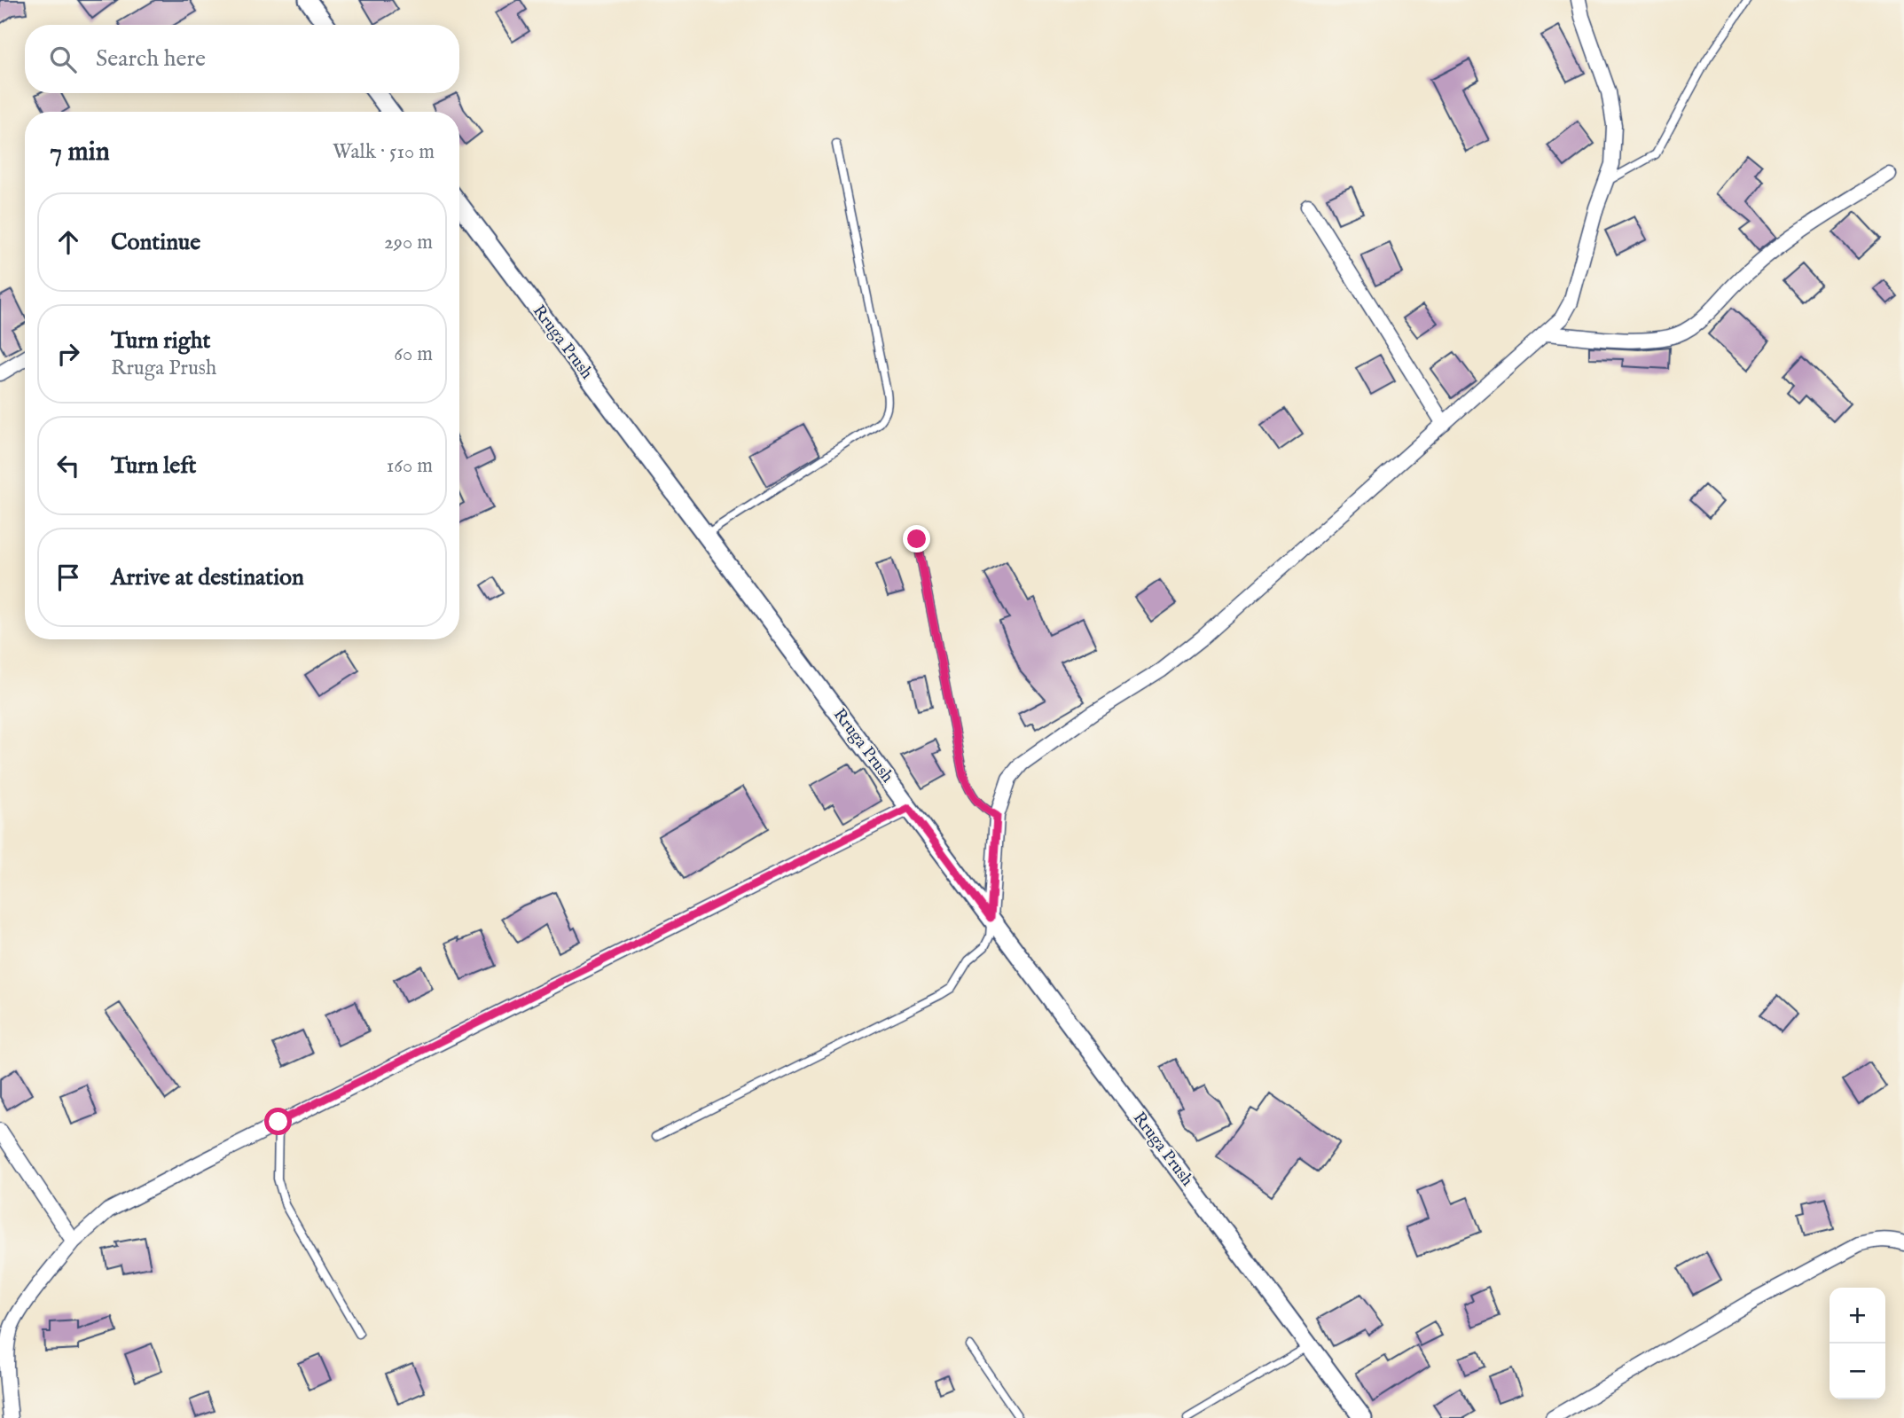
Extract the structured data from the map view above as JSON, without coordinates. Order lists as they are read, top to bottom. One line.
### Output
{"streets":{"street":["Rruga Prush"]},"page":{"search":"Search here","heading":["7 min","Walk · 510 m"],"list":[["Continue","290 m"],["Turn right","Rruga Prush","60 m"],["Turn left","160 m"],"Arrive at destination"],"map_buttons":["+","−"]}}
